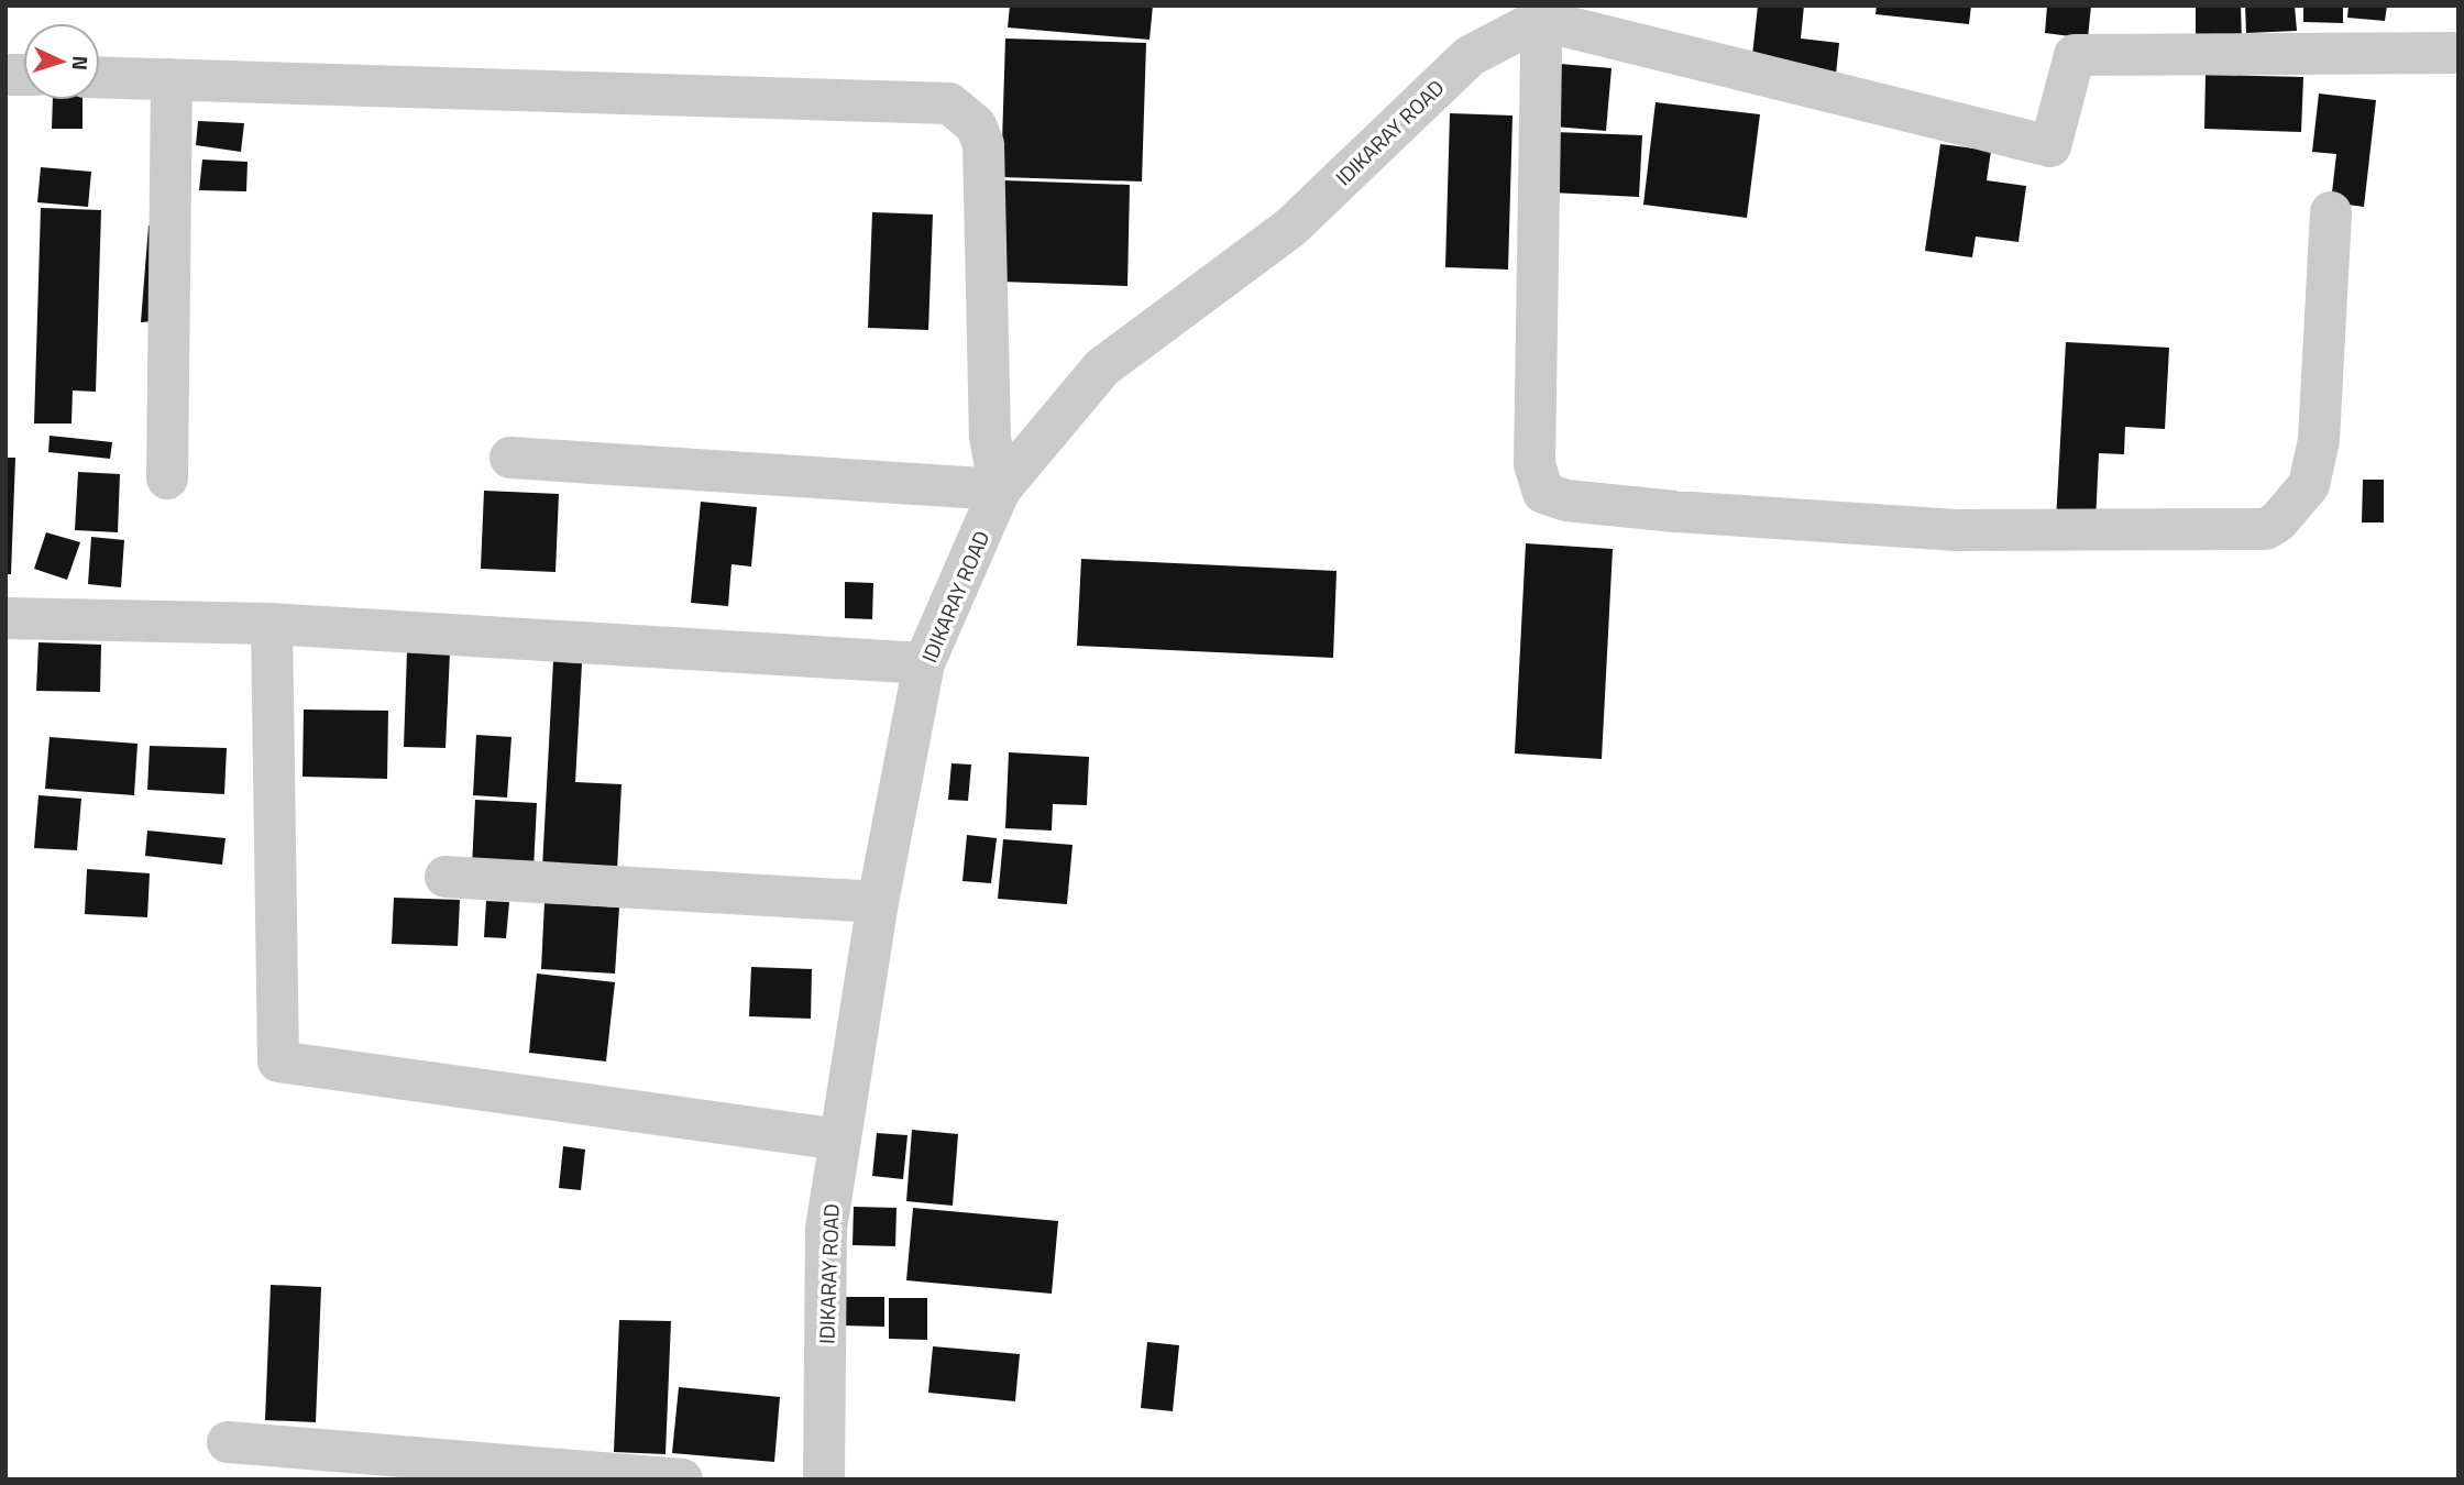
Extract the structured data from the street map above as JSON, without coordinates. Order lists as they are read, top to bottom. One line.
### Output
{"streets":{"street":["IDIKARAY ROAD"]},"north":"right"}
